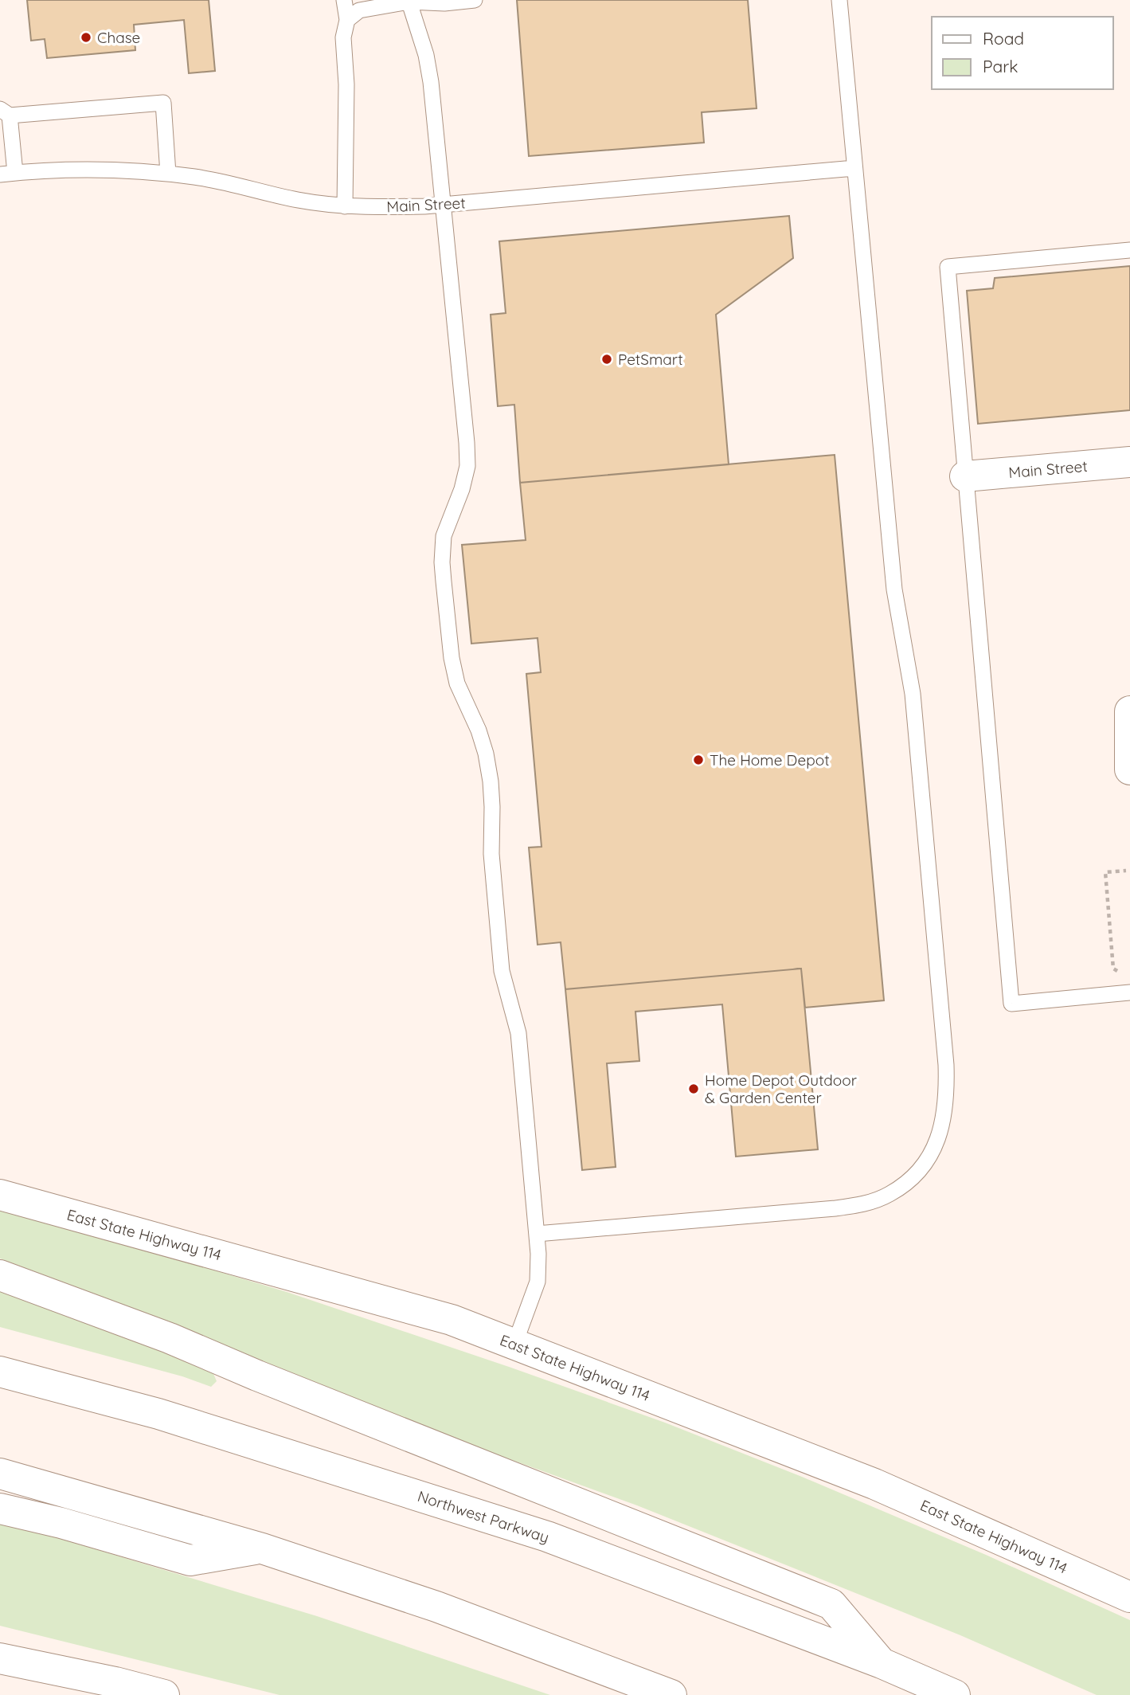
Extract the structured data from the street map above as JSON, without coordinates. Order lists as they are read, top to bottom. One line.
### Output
{"streets":{"main road":["Main Street","East State Highway 114","Northwest Parkway"]},"places":["Chase","PetSmart","The Home Depot","Home Depot Outdoor & Garden Center"],"legend":["Road","Park"]}
